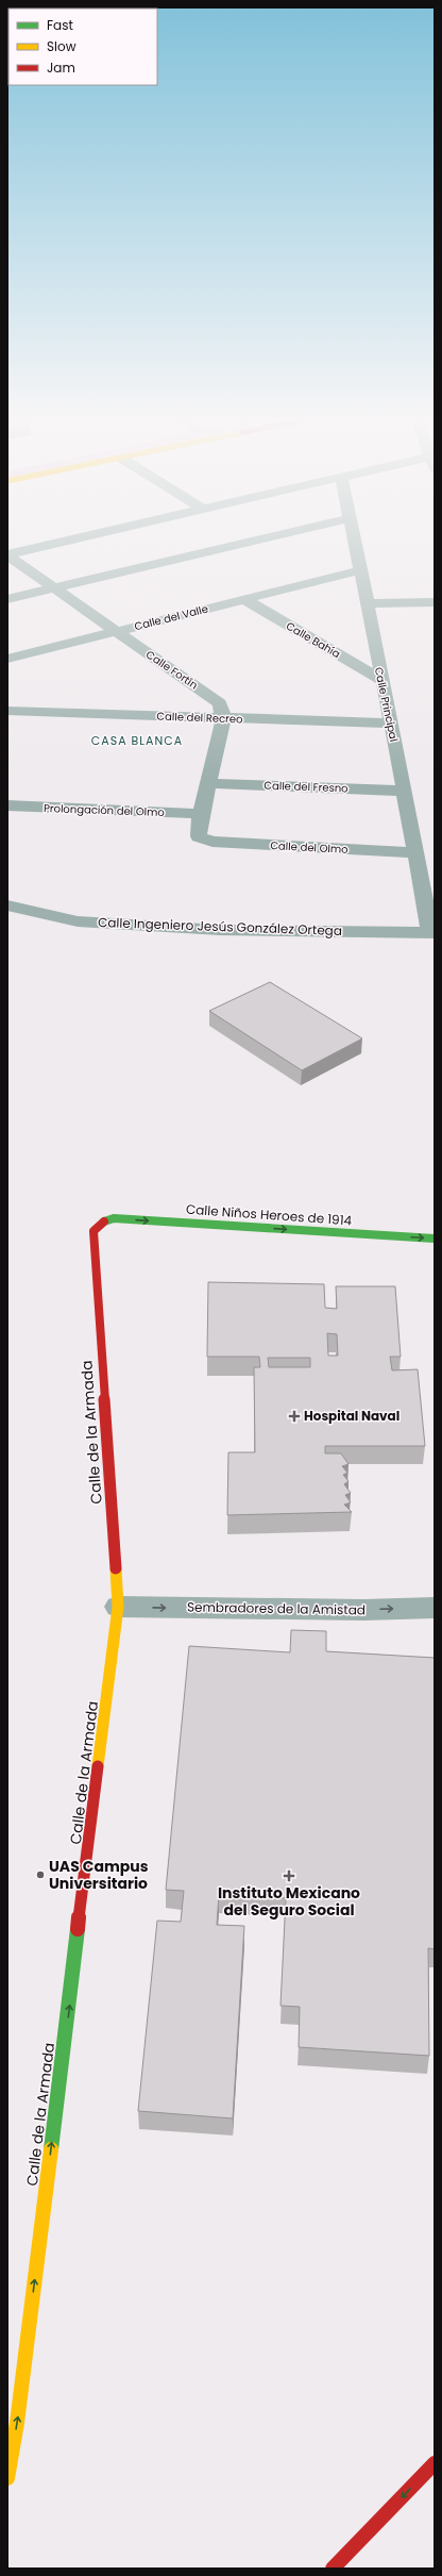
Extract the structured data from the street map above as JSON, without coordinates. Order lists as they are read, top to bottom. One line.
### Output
{"streets":{"street":["Calle del Valle","Calle Bahía","Calle Fortín","Calle Principal","Calle del Recreo","Calle del Fresno","Prolongación del Olmo","Calle del Olmo","Calle Ingeniero Jesús González Ortega","Calle Niños Heroes de 1914","Calle de la Armada","Sembradores de la Amistad"]},"crossings":[["Calle del Valle","Calle Bahía"],["Calle del Valle","Calle Fortín"],["Calle del Valle","Calle Principal"],["Calle Bahía","Calle Principal"],["Calle Fortín","Calle del Recreo"],["Calle Principal","Calle del Recreo"],["Calle Principal","Calle del Fresno"],["Calle Principal","Calle del Olmo"],["Calle Principal","Calle Ingeniero Jesús González Ortega"],["Prolongación del Olmo","Calle del Olmo"],["Calle Niños Heroes de 1914","Calle de la Armada"],["Calle de la Armada","Sembradores de la Amistad"]],"one_way":["Calle Niños Heroes de 1914","Calle de la Armada","Sembradores de la Amistad"],"districts":["CASA BLANCA"],"places":{"health":["Hospital Naval","Instituto Mexicano del Seguro Social"],"other":["UAS Campus Universitario"]},"legend":["Fast","Slow","Jam"]}
